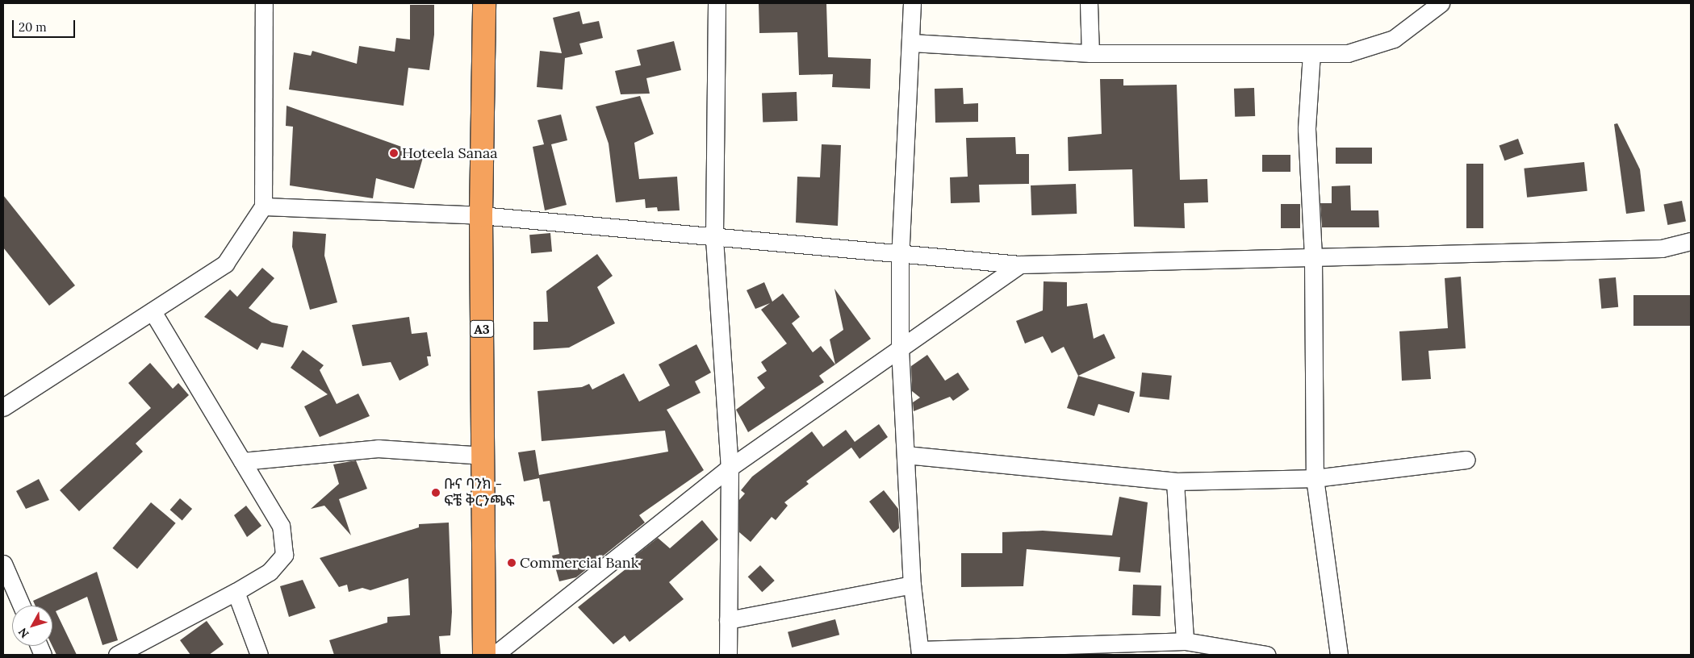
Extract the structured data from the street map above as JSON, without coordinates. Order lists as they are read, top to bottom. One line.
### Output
{"streets":{"highway":["A3"]},"places":["Hoteela Sanaa","ቡና ባንክ - ፍቼ ቅርንጫፍ","Commercial Bank"],"scale_bar":"20 m","north":"bottom left"}
